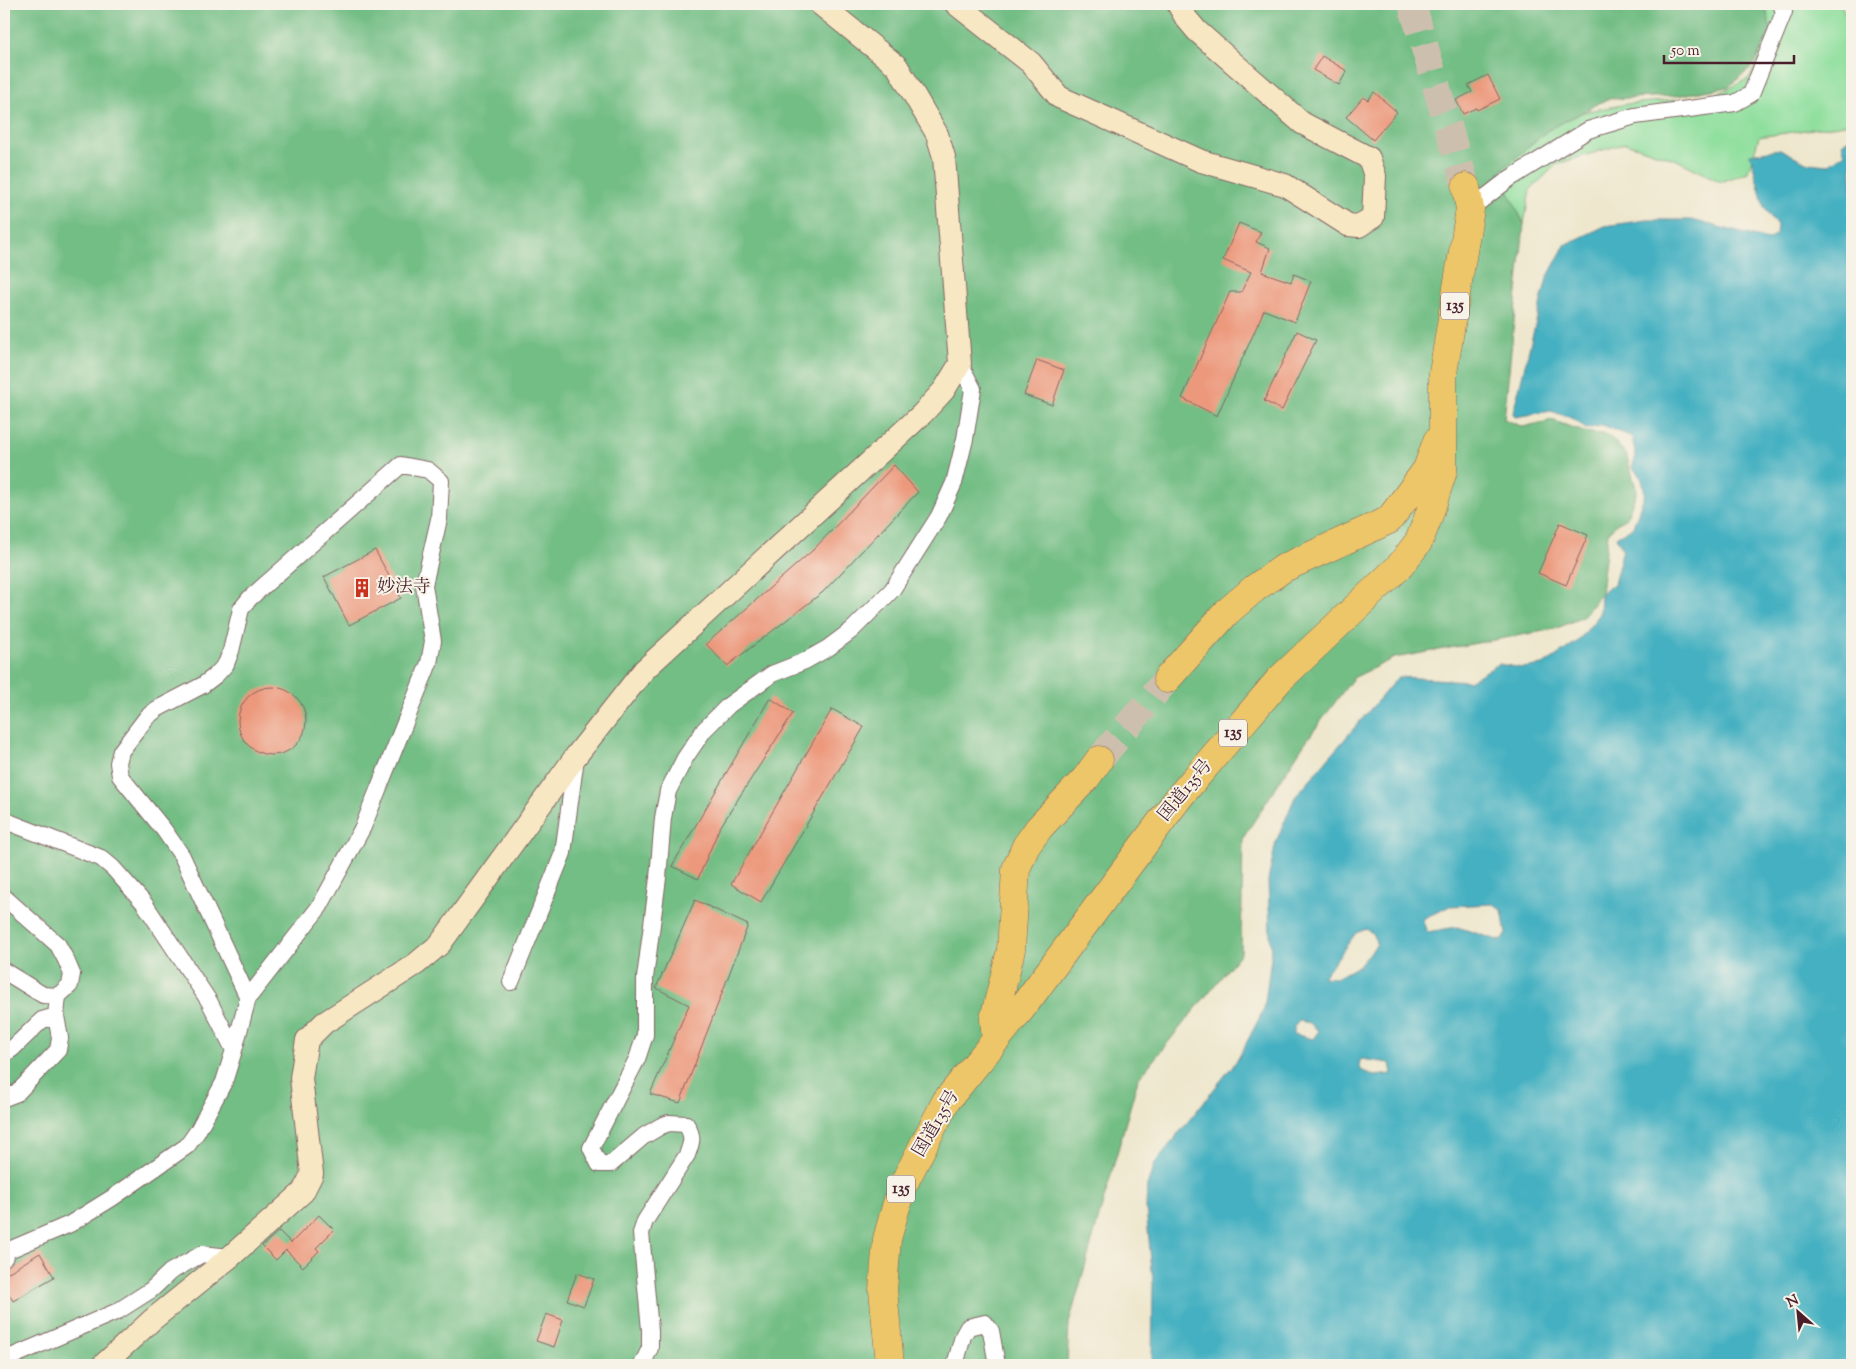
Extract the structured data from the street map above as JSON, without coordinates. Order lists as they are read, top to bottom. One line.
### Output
{"streets":{"highway":["135","国道135号"]},"places":{"building":["妙法寺"]},"scale_bar":"50 m","north":"top left"}
